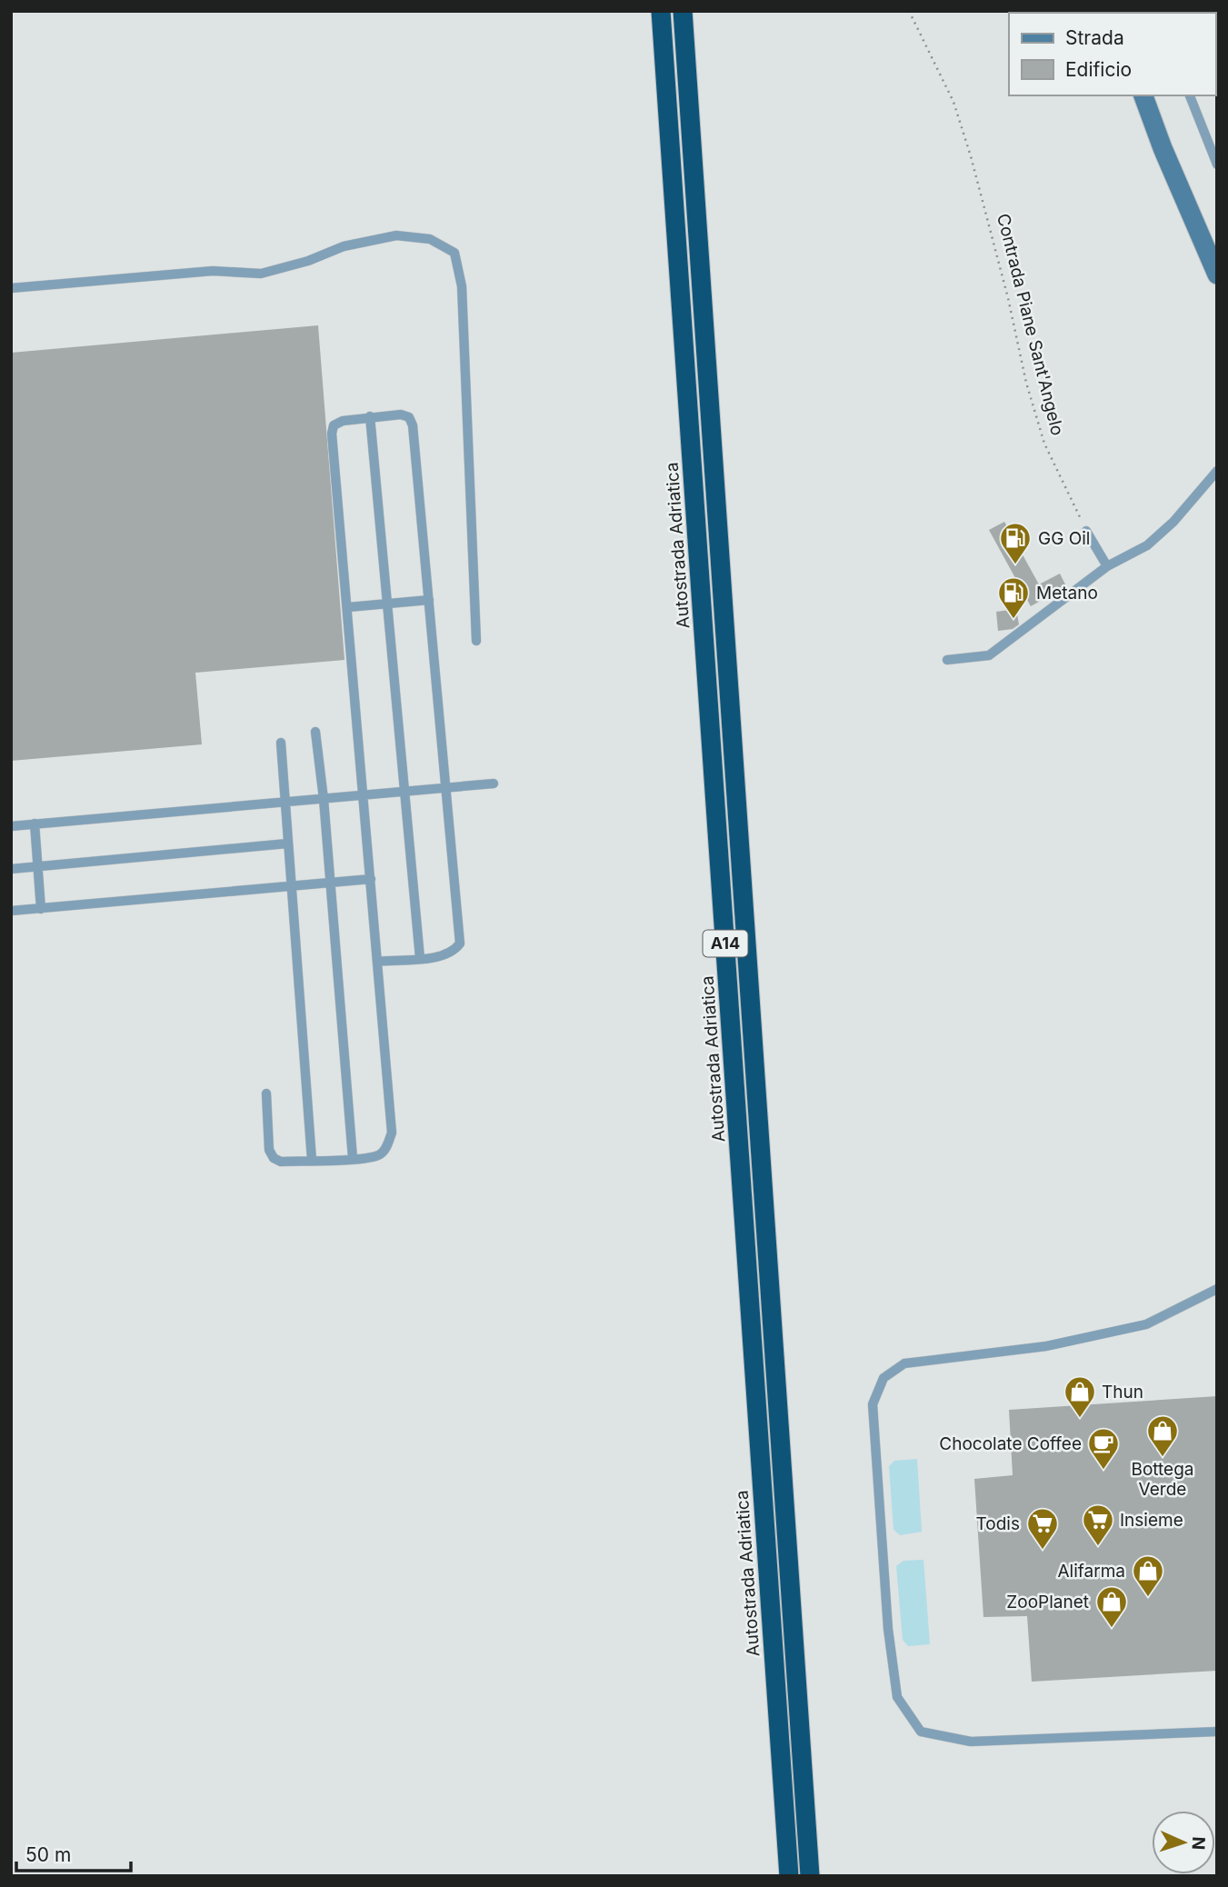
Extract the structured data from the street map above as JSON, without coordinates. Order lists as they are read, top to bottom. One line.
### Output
{"streets":{"highway":["Autostrada Adriatica","A14"],"path":["Contrada Piane Sant'Angelo"]},"places":{"fuel station":["GG Oil","Metano"],"shop":["Thun","Bottega Verde","Alifarma","ZooPlanet"],"cafe":["Chocolate Coffee"],"supermarket":["Insieme","Todis"]},"legend":["Strada","Edificio"],"scale_bar":"50 m","north":"right"}
